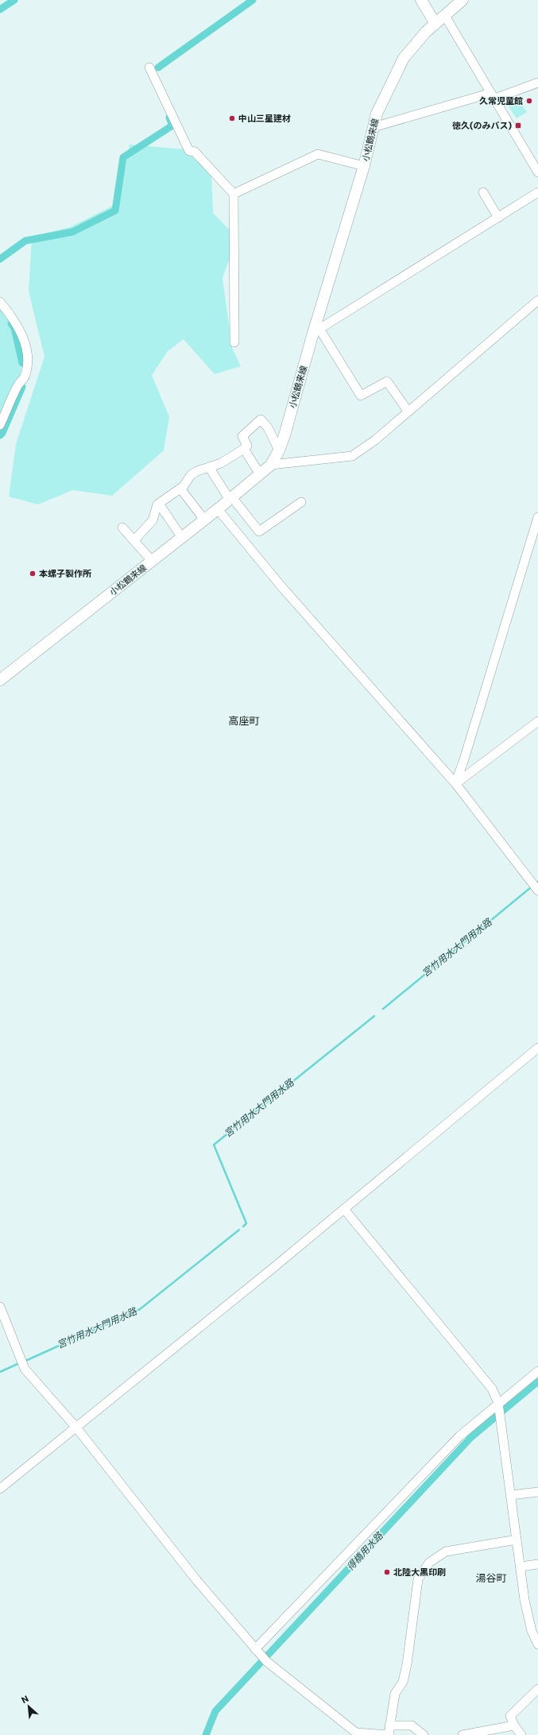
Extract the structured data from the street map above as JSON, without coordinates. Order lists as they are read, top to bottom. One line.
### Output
{"streets":{"main road":["小松鶴来線"]},"districts":["高座町","湯谷町"],"water":["宮竹用水大門用水路","得橋用水路"],"places":{"other":["久常児童館","中山三星建材","本螺子製作所","北陸大黒印刷"],"transit":["徳久(のみバス)"]},"north":"top left"}
